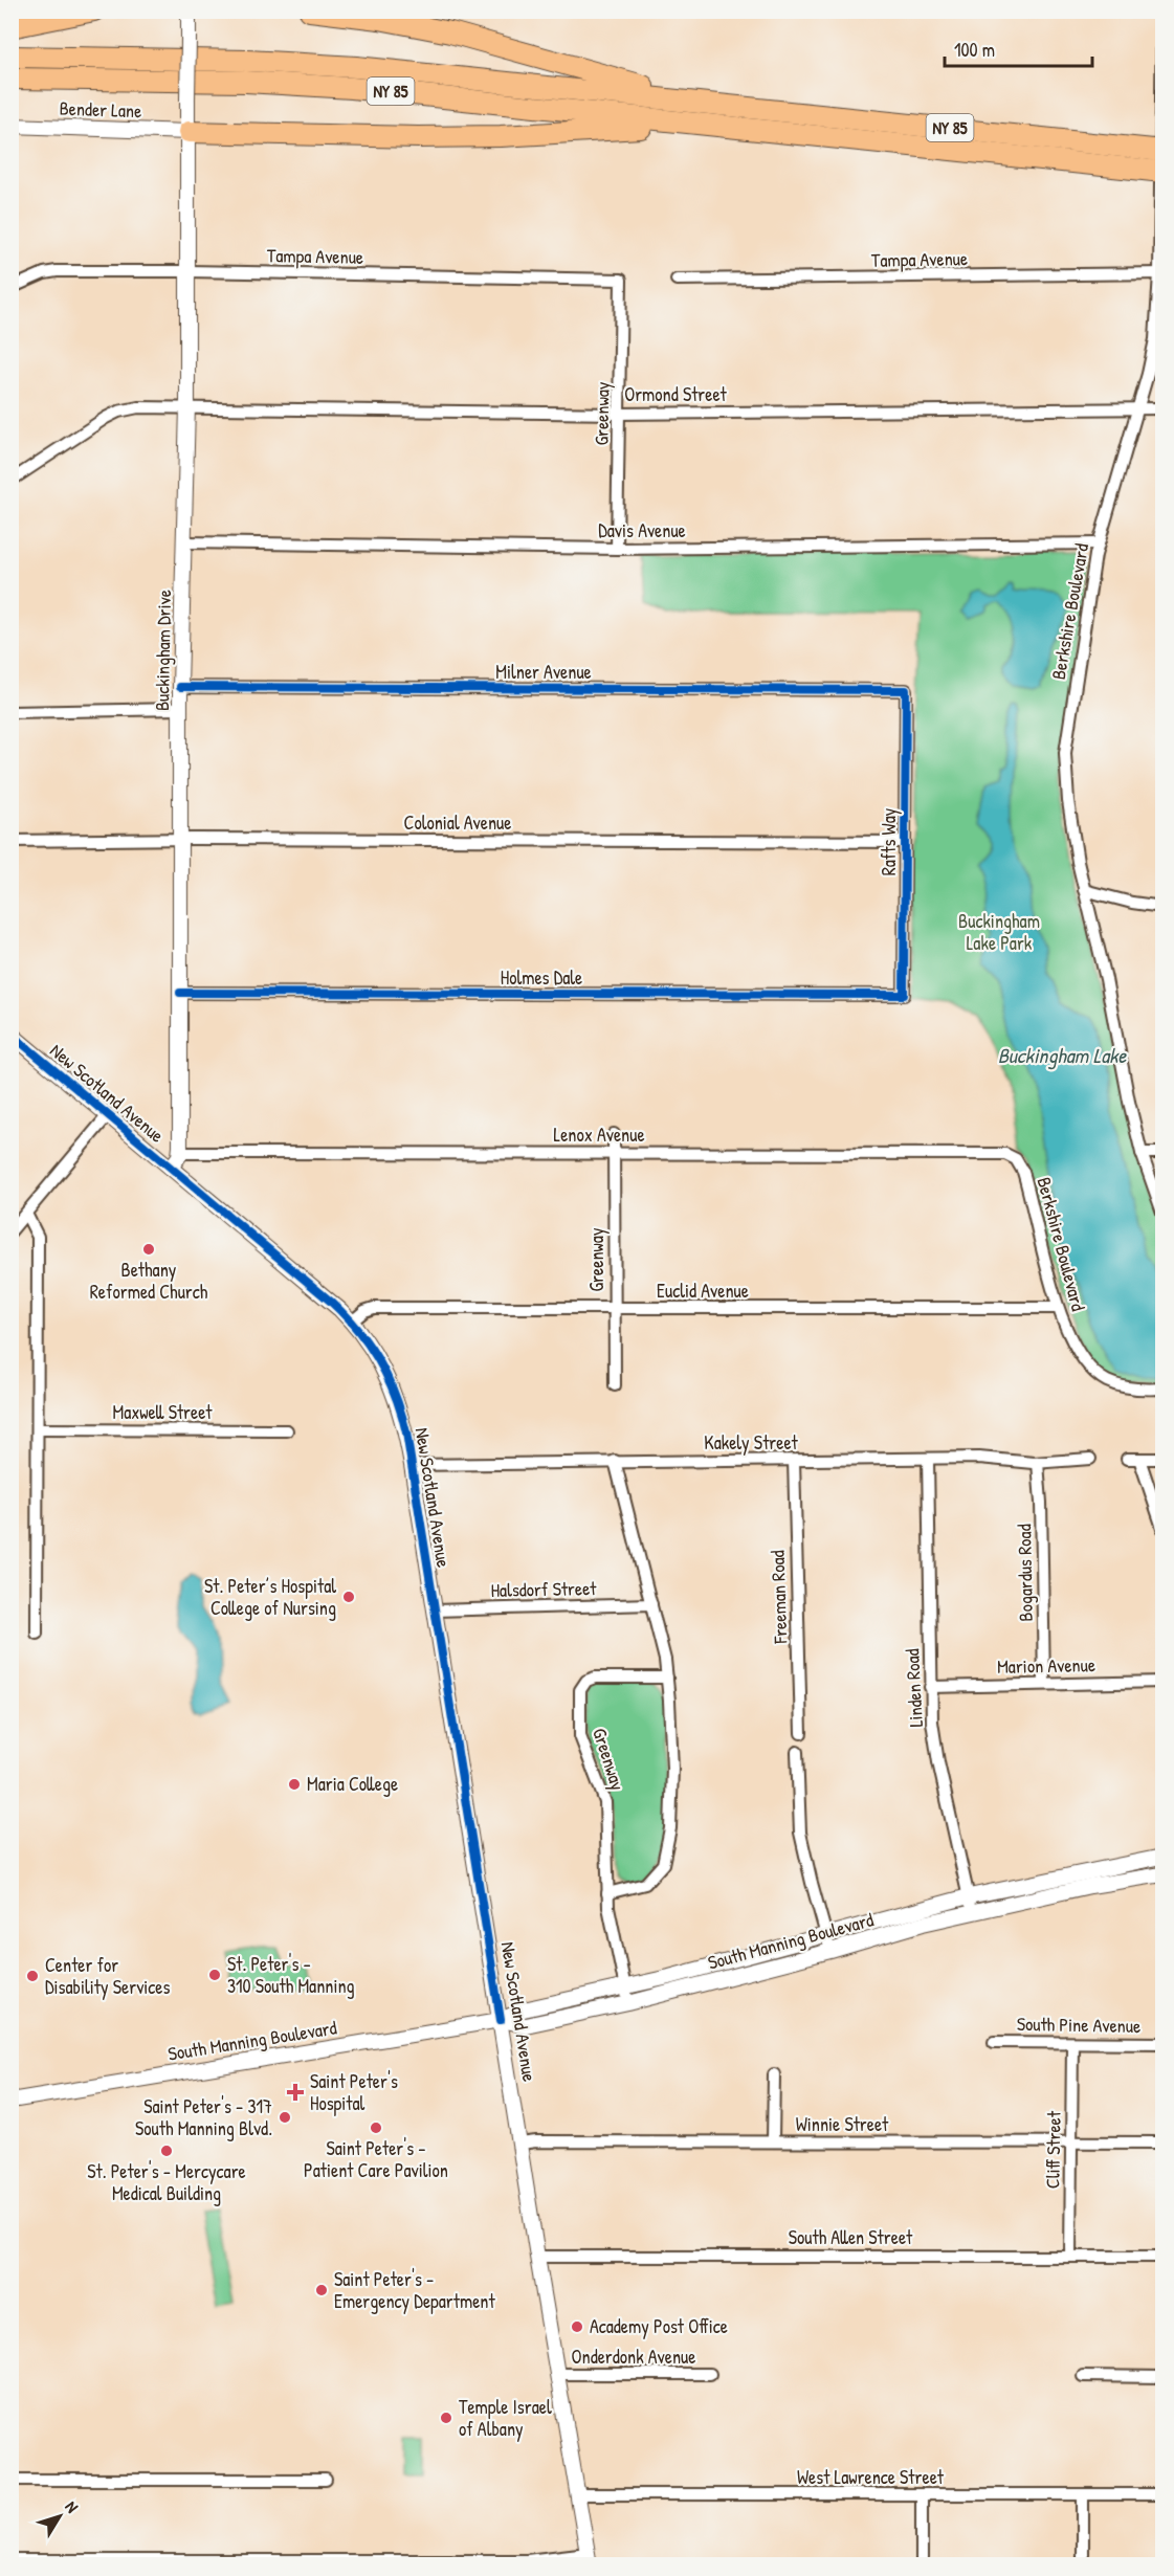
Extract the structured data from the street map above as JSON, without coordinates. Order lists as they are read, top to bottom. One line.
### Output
{"streets":{"highway":["NY 85"],"street":["Bender Lane","Tampa Avenue","Ormond Street","Greenway","Davis Avenue","Berkshire Boulevard","Buckingham Drive","Milner Avenue","Colonial Avenue","Rafts Way","Holmes Dale","New Scotland Avenue","Lenox Avenue","Euclid Avenue","Maxwell Street","Kakely Street","Bogardus Road","Halsdorf Street","Freeman Road","Marion Avenue","Linden Road","South Manning Boulevard","South Pine Avenue","Winnie Street","Cliff Street","South Allen Street","Onderdonk Avenue","West Lawrence Street"]},"crossings":[["Bender Lane","Buckingham Drive"],["Tampa Avenue","Greenway"],["Tampa Avenue","Berkshire Boulevard"],["Tampa Avenue","Buckingham Drive"],["Ormond Street","Greenway"],["Ormond Street","Berkshire Boulevard"],["Ormond Street","Buckingham Drive"],["Greenway","Davis Avenue"],["Greenway","Lenox Avenue"],["Greenway","Euclid Avenue"],["Greenway","South Manning Boulevard"],["Davis Avenue","Berkshire Boulevard"],["Davis Avenue","Buckingham Drive"],["Berkshire Boulevard","Lenox Avenue"],["Berkshire Boulevard","Euclid Avenue"],["Buckingham Drive","Milner Avenue"],["Buckingham Drive","Colonial Avenue"],["Buckingham Drive","Holmes Dale"],["Buckingham Drive","Lenox Avenue"],["Milner Avenue","Rafts Way"],["Colonial Avenue","Rafts Way"],["Rafts Way","Holmes Dale"],["New Scotland Avenue","Euclid Avenue"],["New Scotland Avenue","Kakely Street"],["New Scotland Avenue","Halsdorf Street"],["New Scotland Avenue","South Manning Boulevard"],["New Scotland Avenue","Winnie Street"],["New Scotland Avenue","South Allen Street"],["New Scotland Avenue","Onderdonk Avenue"],["New Scotland Avenue","West Lawrence Street"],["Kakely Street","Bogardus Road"],["Kakely Street","Freeman Road"],["Kakely Street","Linden Road"],["Bogardus Road","Marion Avenue"],["Marion Avenue","Linden Road"],["Linden Road","South Manning Boulevard"],["South Pine Avenue","Cliff Street"],["Winnie Street","Cliff Street"],["Cliff Street","South Allen Street"]],"water":["Buckingham Lake"],"parks":["Buckingham Lake Park"],"places":{"other":["Bethany Reformed Church","St. Peter’s Hospital College of Nursing","Maria College","St. Peter's - 310 South Manning","Center for Disability Services","Saint Peter's - 317 South Manning Blvd.","Saint Peter's - Patient Care Pavilion","St. Peter's - Mercycare Medical Building","Saint Peter's - Emergency Department","Academy Post Office","Temple Israel of Albany"],"health":["Saint Peter's Hospital"]},"scale_bar":"100 m","north":"top right"}
